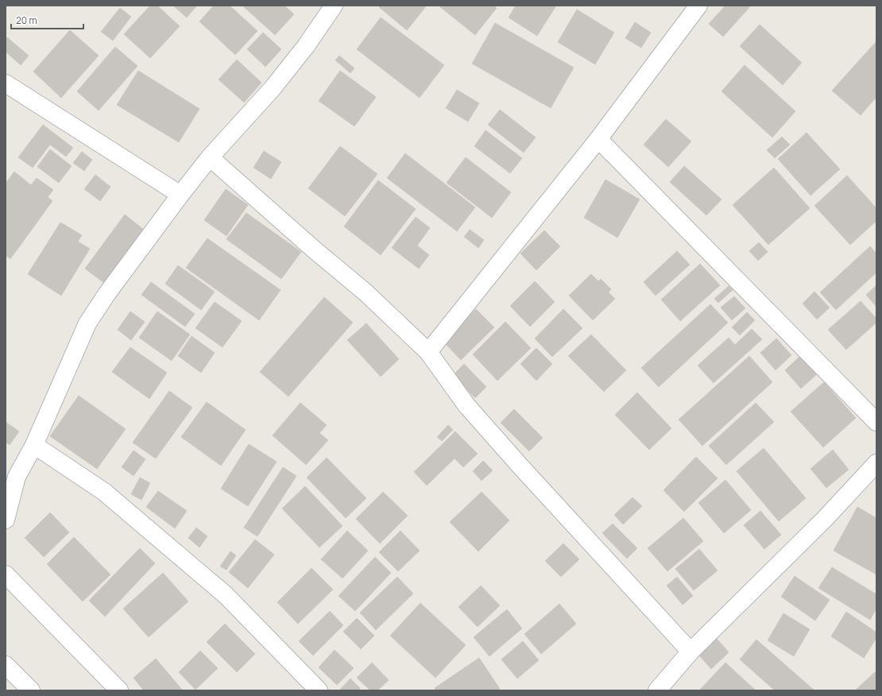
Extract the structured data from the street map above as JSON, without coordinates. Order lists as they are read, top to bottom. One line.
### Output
{"scale_bar":"20 m"}
